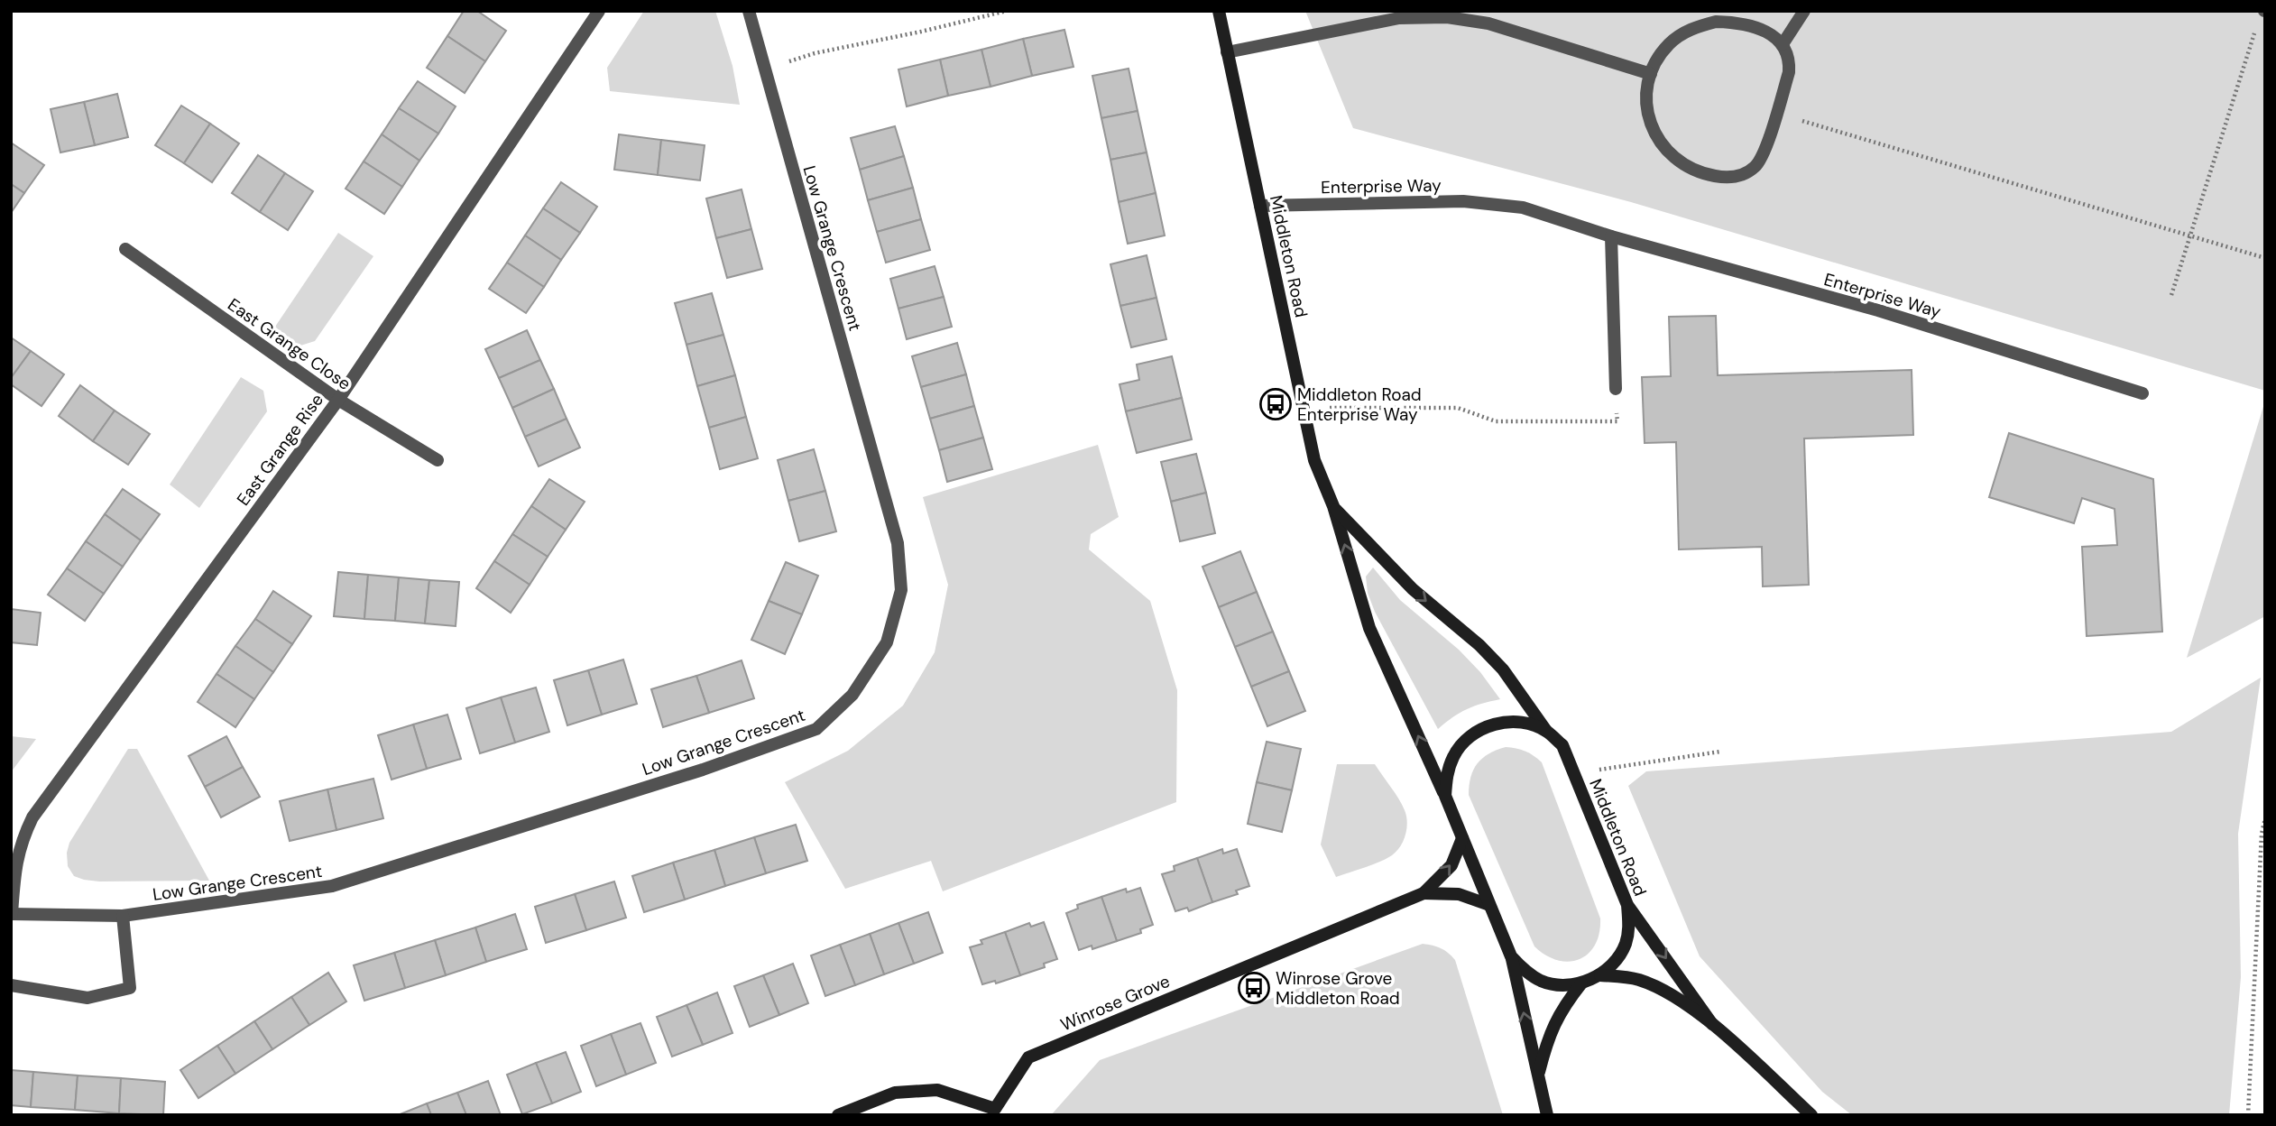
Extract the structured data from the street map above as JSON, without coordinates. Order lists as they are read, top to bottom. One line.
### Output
{"streets":{"street":["Enterprise Way","Low Grange Crescent","Middleton Road","East Grange Close","East Grange Rise","Winrose Grove"]},"crossings":[["Enterprise Way","Middleton Road"],["Low Grange Crescent","East Grange Rise"],["Middleton Road","Winrose Grove"],["East Grange Close","East Grange Rise"]],"places":{"bus stop":["Middleton Road Enterprise Way","Winrose Grove Middleton Road"]}}
